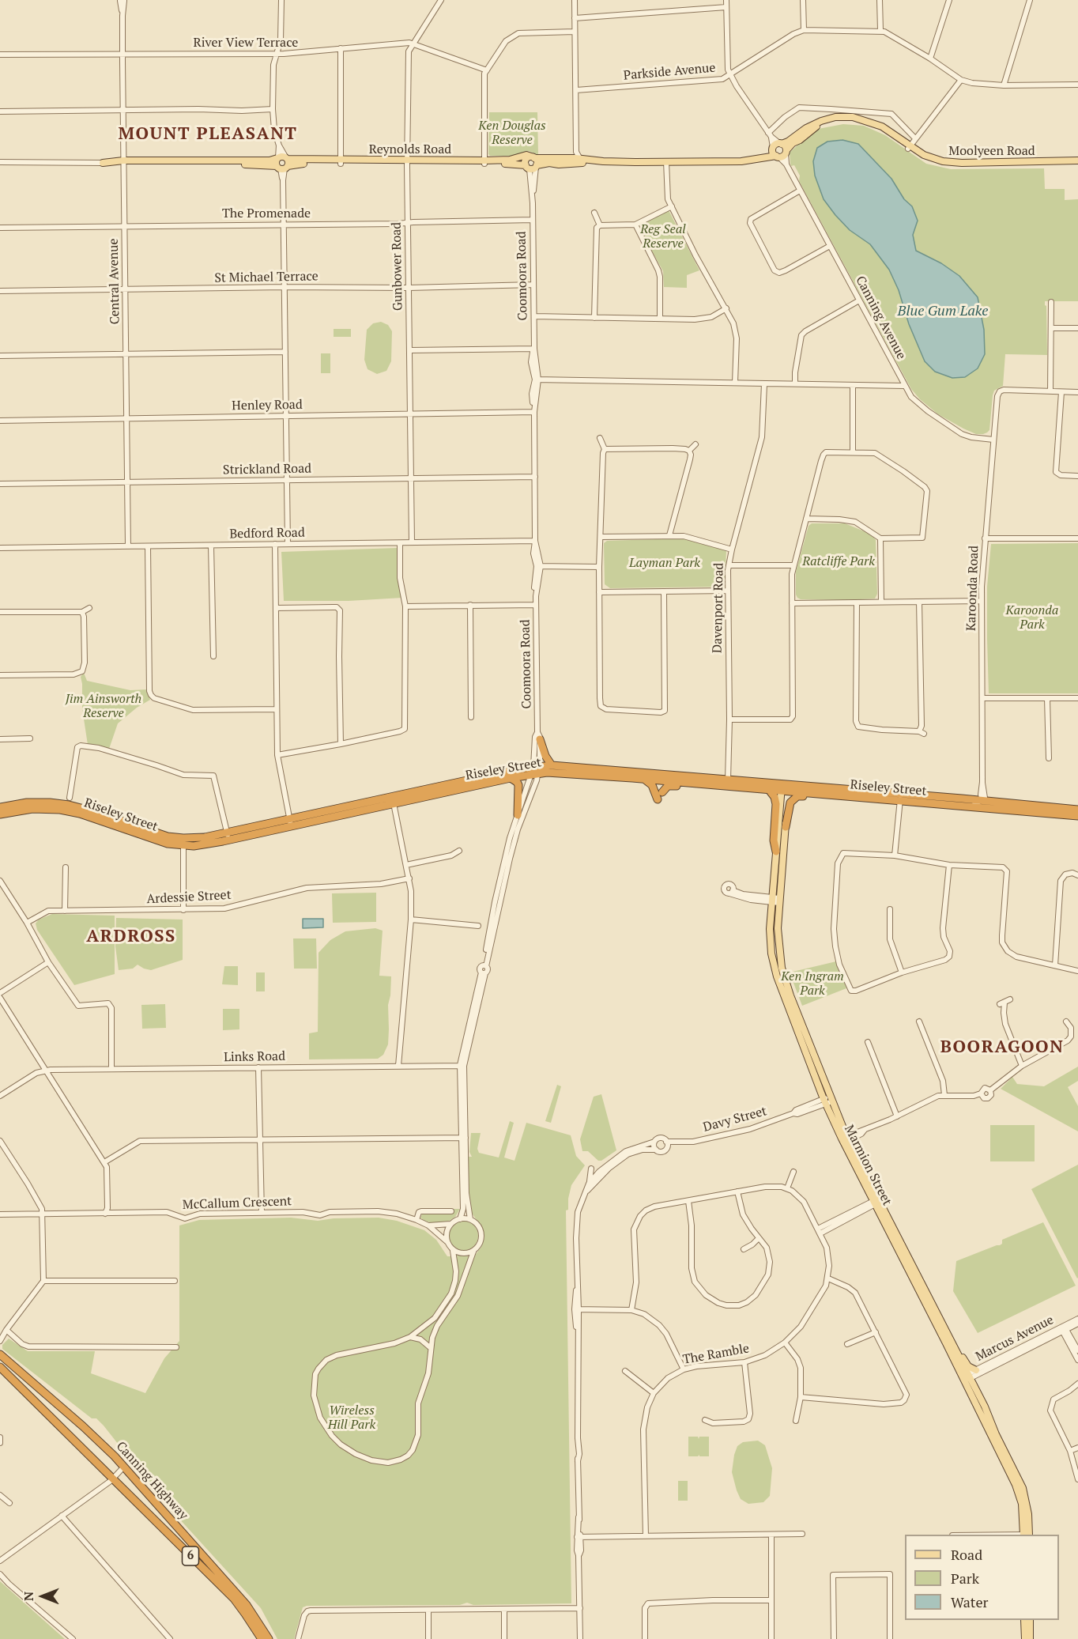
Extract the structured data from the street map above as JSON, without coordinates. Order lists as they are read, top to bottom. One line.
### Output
{"streets":{"highway":["Riseley Street","Canning Highway","6"],"main road":["Reynolds Road","Moolyeen Road","Canning Avenue","Marmion Street"],"street":["River View Terrace","Parkside Avenue","The Promenade","Gunbower Road","Coomoora Road","St Michael Terrace","Central Avenue","Henley Road","Strickland Road","Bedford Road","Karoonda Road","Davenport Road","Ardessie Street","Links Road","Davy Street","McCallum Crescent","Marcus Avenue","The Ramble"]},"crossings":[["River View Terrace","Gunbower Road"],["River View Terrace","Central Avenue"],["Parkside Avenue","Canning Avenue"],["Reynolds Road","Moolyeen Road"],["Reynolds Road","Gunbower Road"],["Reynolds Road","Coomoora Road"],["Reynolds Road","Central Avenue"],["Reynolds Road","Canning Avenue"],["Moolyeen Road","Canning Avenue"],["The Promenade","Gunbower Road"],["The Promenade","Coomoora Road"],["The Promenade","Central Avenue"],["Gunbower Road","St Michael Terrace"],["Gunbower Road","Henley Road"],["Gunbower Road","Strickland Road"],["Gunbower Road","Bedford Road"],["Coomoora Road","St Michael Terrace"],["Coomoora Road","Henley Road"],["Coomoora Road","Strickland Road"],["Coomoora Road","Bedford Road"],["Coomoora Road","Riseley Street"],["St Michael Terrace","Central Avenue"],["Central Avenue","Henley Road"],["Central Avenue","Strickland Road"],["Central Avenue","Bedford Road"],["Canning Avenue","Karoonda Road"],["Karoonda Road","Riseley Street"],["Davenport Road","Riseley Street"],["Riseley Street","Marmion Street"],["Davy Street","Marmion Street"],["Marmion Street","Marcus Avenue"]],"districts":["MOUNT PLEASANT","ARDROSS","BOORAGOON"],"water":["Blue Gum Lake"],"parks":["Ken Douglas Reserve","Reg Seal Reserve","Ratcliffe Park","Layman Park","Karoonda Park","Jim Ainsworth Reserve","Ken Ingram Park","Wireless Hill Park"],"legend":["Road","Park","Water"],"north":"left"}
